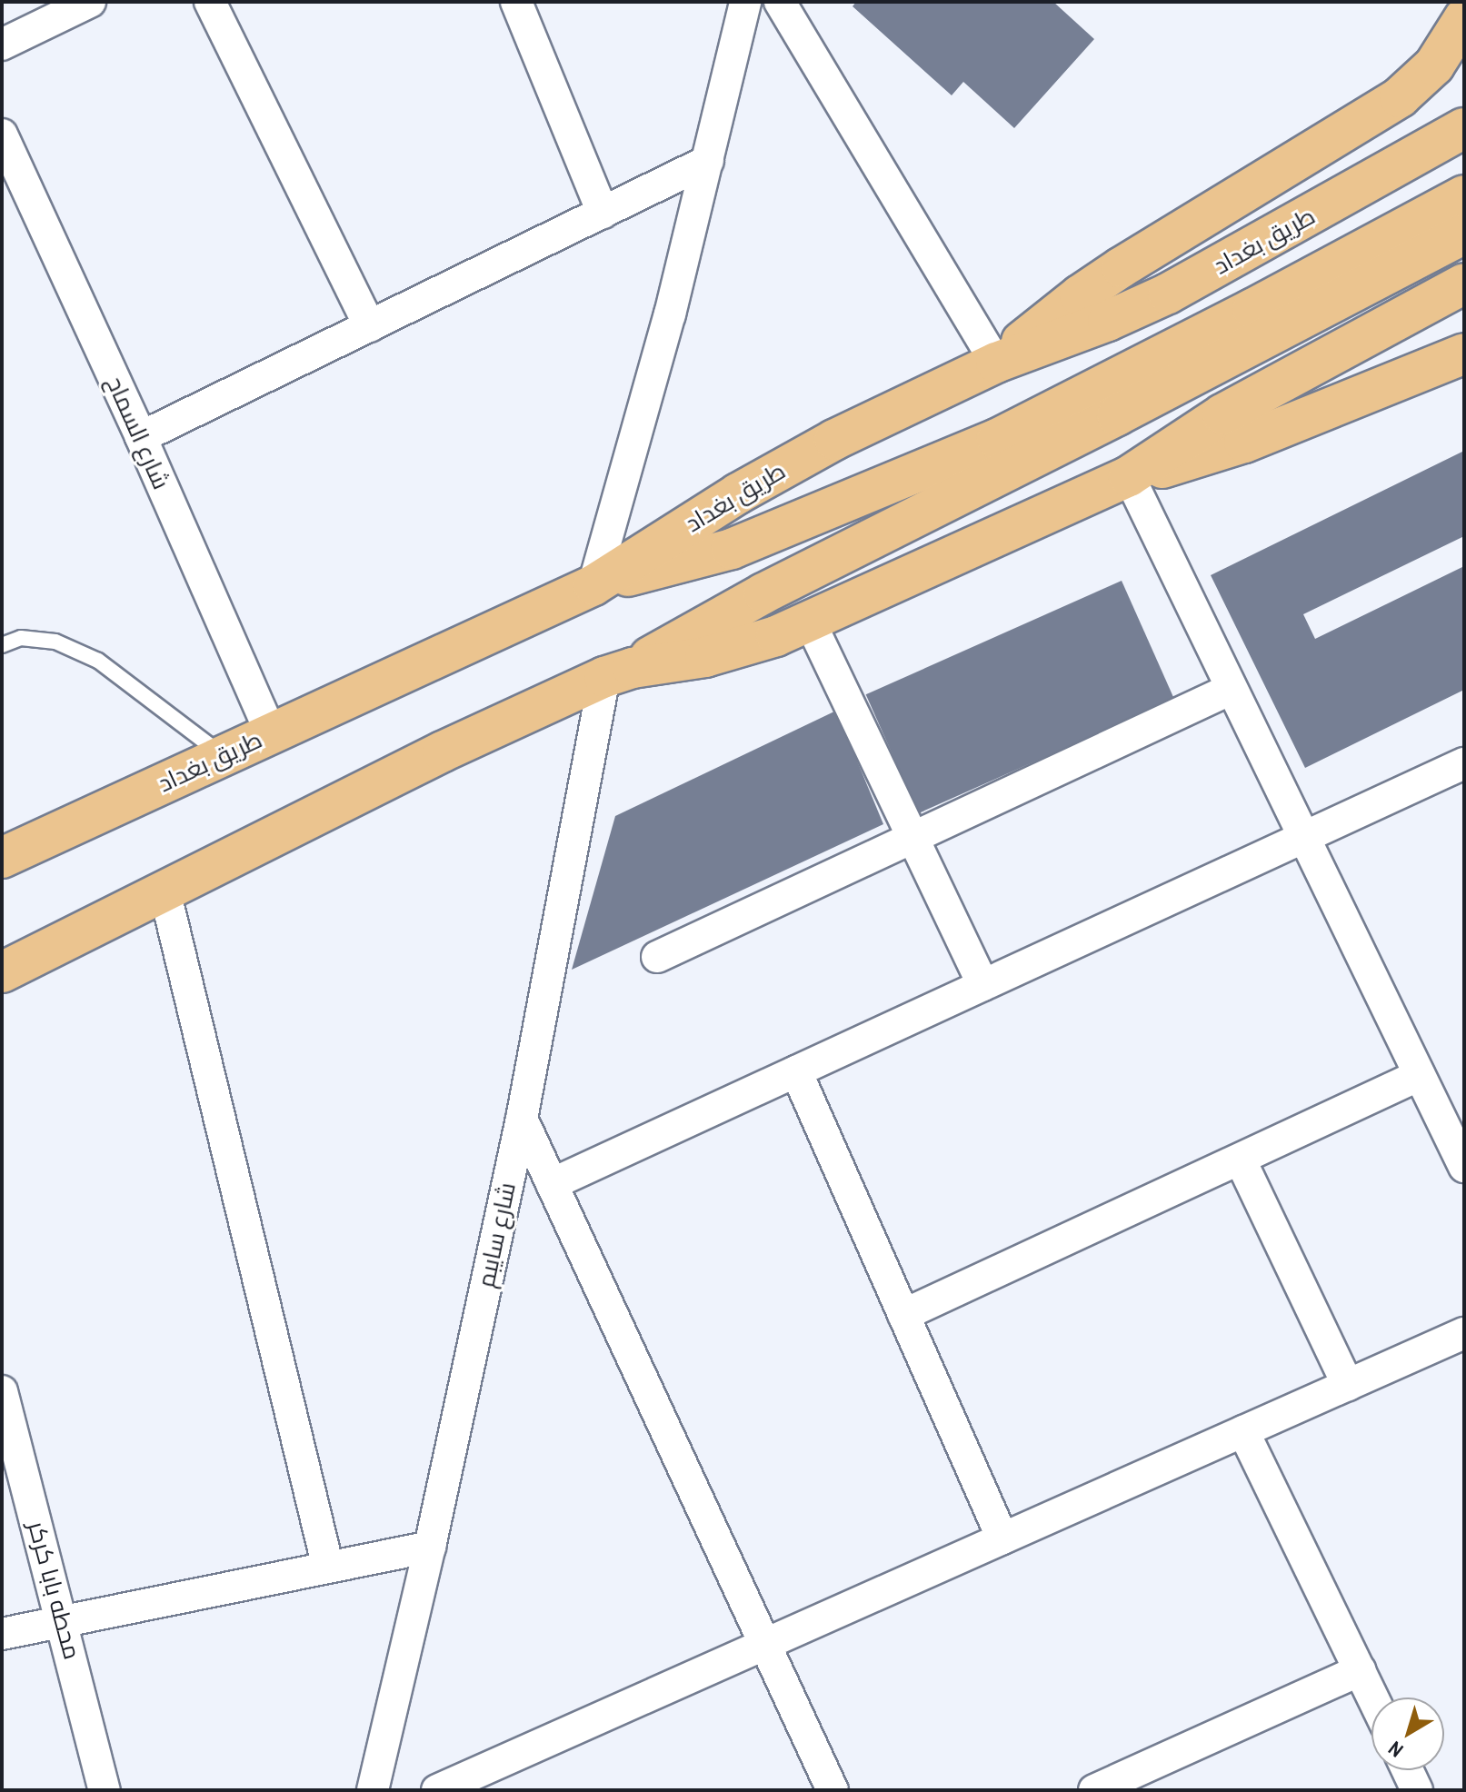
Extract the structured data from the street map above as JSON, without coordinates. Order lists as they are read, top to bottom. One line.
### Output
{"streets":{"main road":["طريق بغداد"],"street":["شارع السماح","شارع سايبم","محطه بابا كركر"]},"crossings":[["طريق بغداد","شارع السماح"]],"north":"bottom left"}
